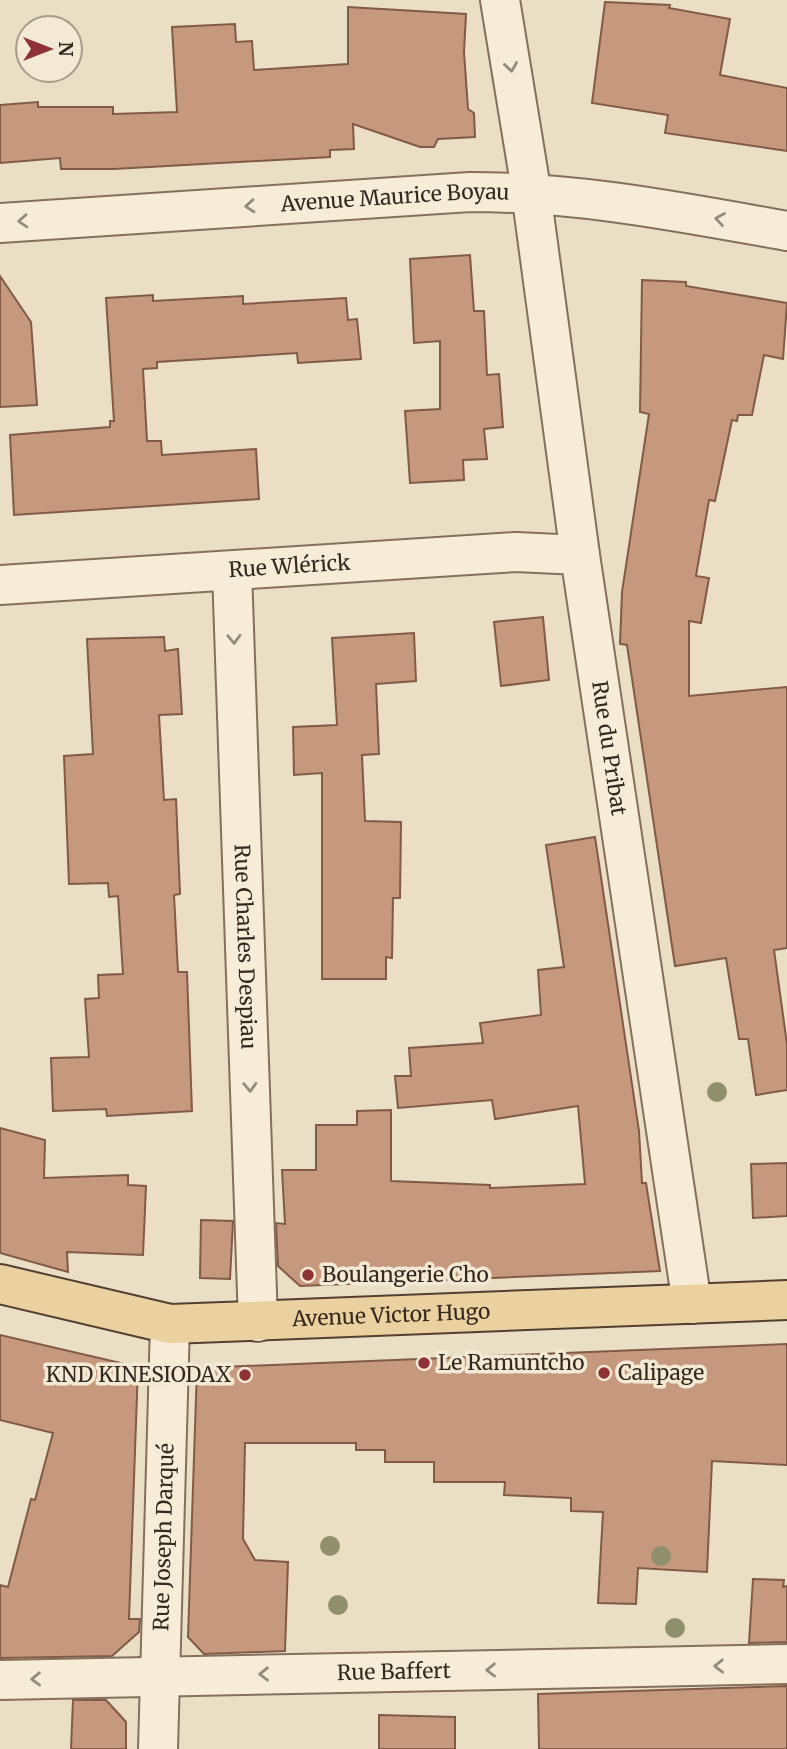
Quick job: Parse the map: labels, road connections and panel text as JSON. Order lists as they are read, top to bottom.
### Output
{
  "streets": {
    "main road": ["Avenue Victor Hugo"],
    "street": [
      "Avenue Maurice Boyau",
      "Rue Wlérick",
      "Rue du Pribat",
      "Rue Charles Despiau",
      "Rue Joseph Darqué",
      "Rue Baffert"
    ]
  },
  "crossings": [
    ["Avenue Maurice Boyau", "Rue du Pribat"],
    ["Rue Wlérick", "Rue du Pribat"],
    ["Rue Wlérick", "Rue Charles Despiau"],
    ["Rue du Pribat", "Avenue Victor Hugo"],
    ["Rue Charles Despiau", "Avenue Victor Hugo"],
    ["Avenue Victor Hugo", "Rue Joseph Darqué"],
    ["Rue Joseph Darqué", "Rue Baffert"]
  ],
  "one_way": ["Avenue Maurice Boyau", "Rue Charles Despiau", "Rue Baffert"],
  "places": [
    "Boulangerie Cho",
    "Le Ramuntcho",
    "Calipage",
    "KND KINESIODAX"
  ],
  "north": "right"
}
